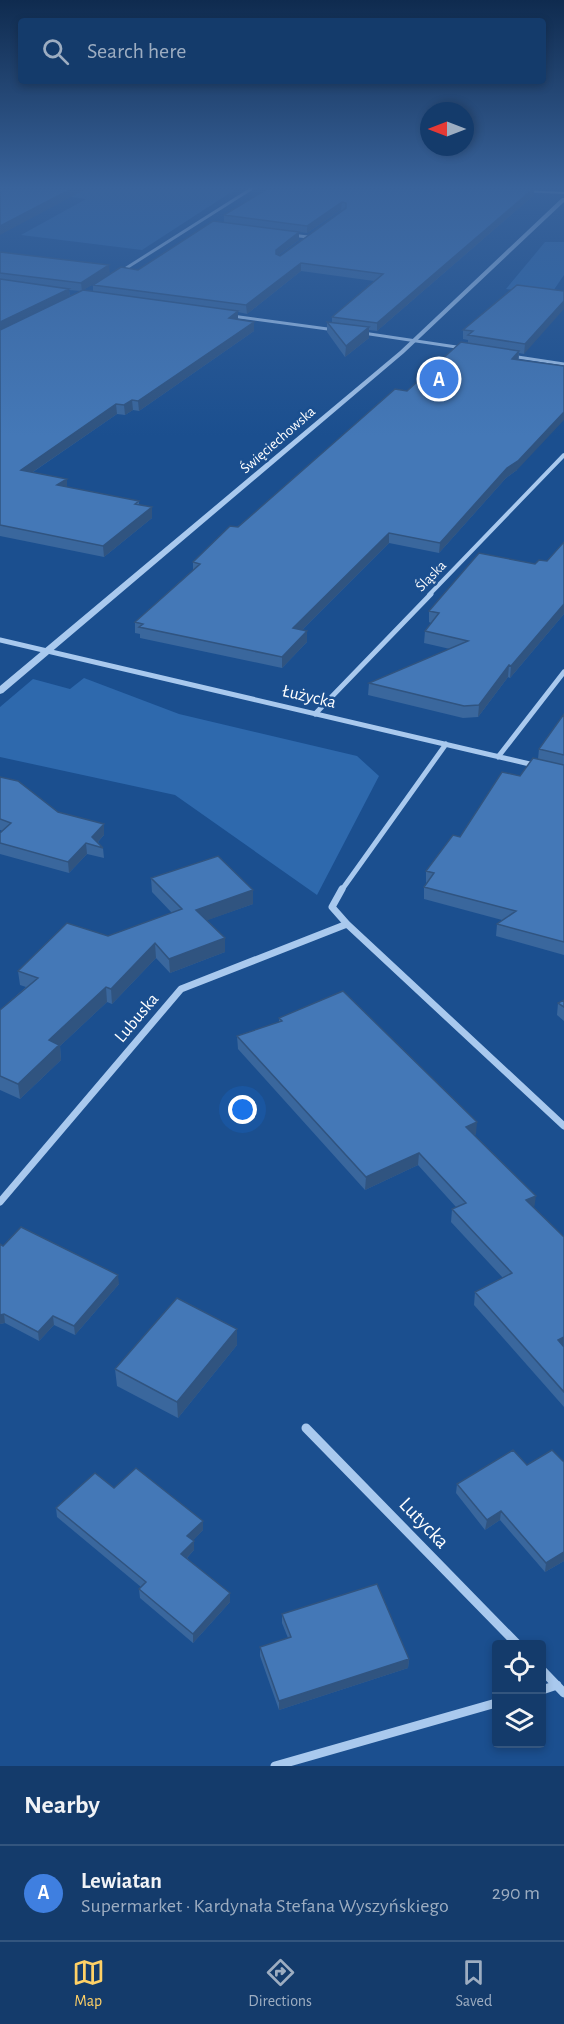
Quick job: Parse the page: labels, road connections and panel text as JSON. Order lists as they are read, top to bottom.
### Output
{
  "streets": {
    "street": [
      "Święciechowska",
      "Śląska",
      "Łużycka",
      "Lubuska",
      "Lutycka"
    ]
  },
  "crossings": [
    ["Święciechowska", "Łużycka"],
    ["Śląska", "Łużycka"]
  ],
  "north": "left",
  "page": {
    "search": "Search here",
    "pins": "A",
    "heading": "Nearby",
    "list": [
      {
        "mark": "A",
        "name": "Lewiatan",
        "note": "Supermarket · Kardynała Stefana Wyszyńskiego",
        "value": "290 m"
      }
    ],
    "nav": ["Map", "Directions", "Saved"]
  }
}
